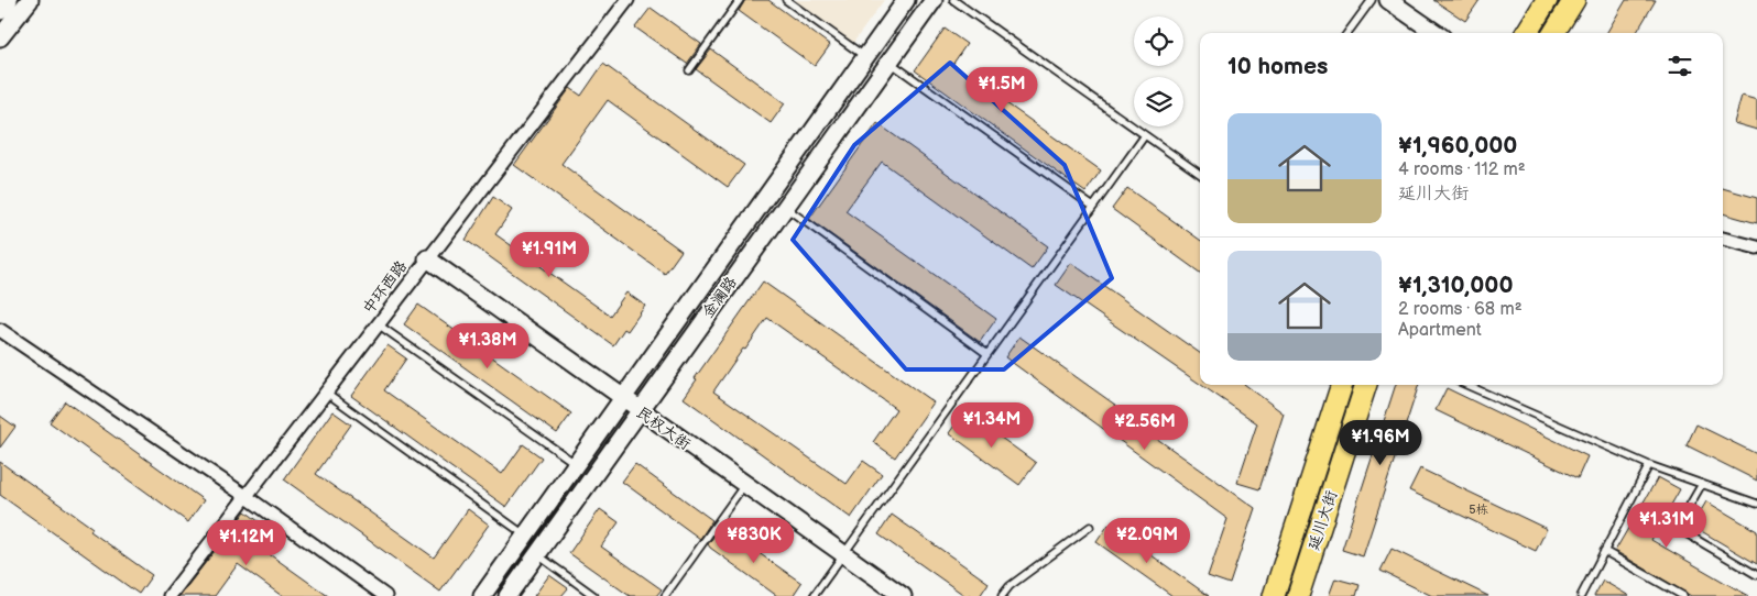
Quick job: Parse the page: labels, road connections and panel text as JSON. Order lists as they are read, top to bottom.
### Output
{
  "streets": {
    "main road": ["延川大街"],
    "street": ["中环西路", "金澜路", "民权大街"]
  },
  "crossings": [
    ["中环西路", "民权大街"],
    ["金澜路", "民权大街"]
  ],
  "house_numbers": ["5栋"],
  "page": {
    "heading": "10 homes",
    "price": [
      "¥1.5M",
      "¥1.91M",
      "¥1.38M",
      "¥1.34M",
      "¥2.56M",
      "¥1.96M",
      "¥1.31M",
      "¥830K",
      "¥2.09M",
      "¥1.12M"
    ],
    "list": [
      {
        "name": "¥1,960,000",
        "note": "4 rooms · 112 m² · 延川大街"
      },
      {
        "name": "¥1,310,000",
        "note": "2 rooms · 68 m² · Apartment"
      }
    ]
  }
}
